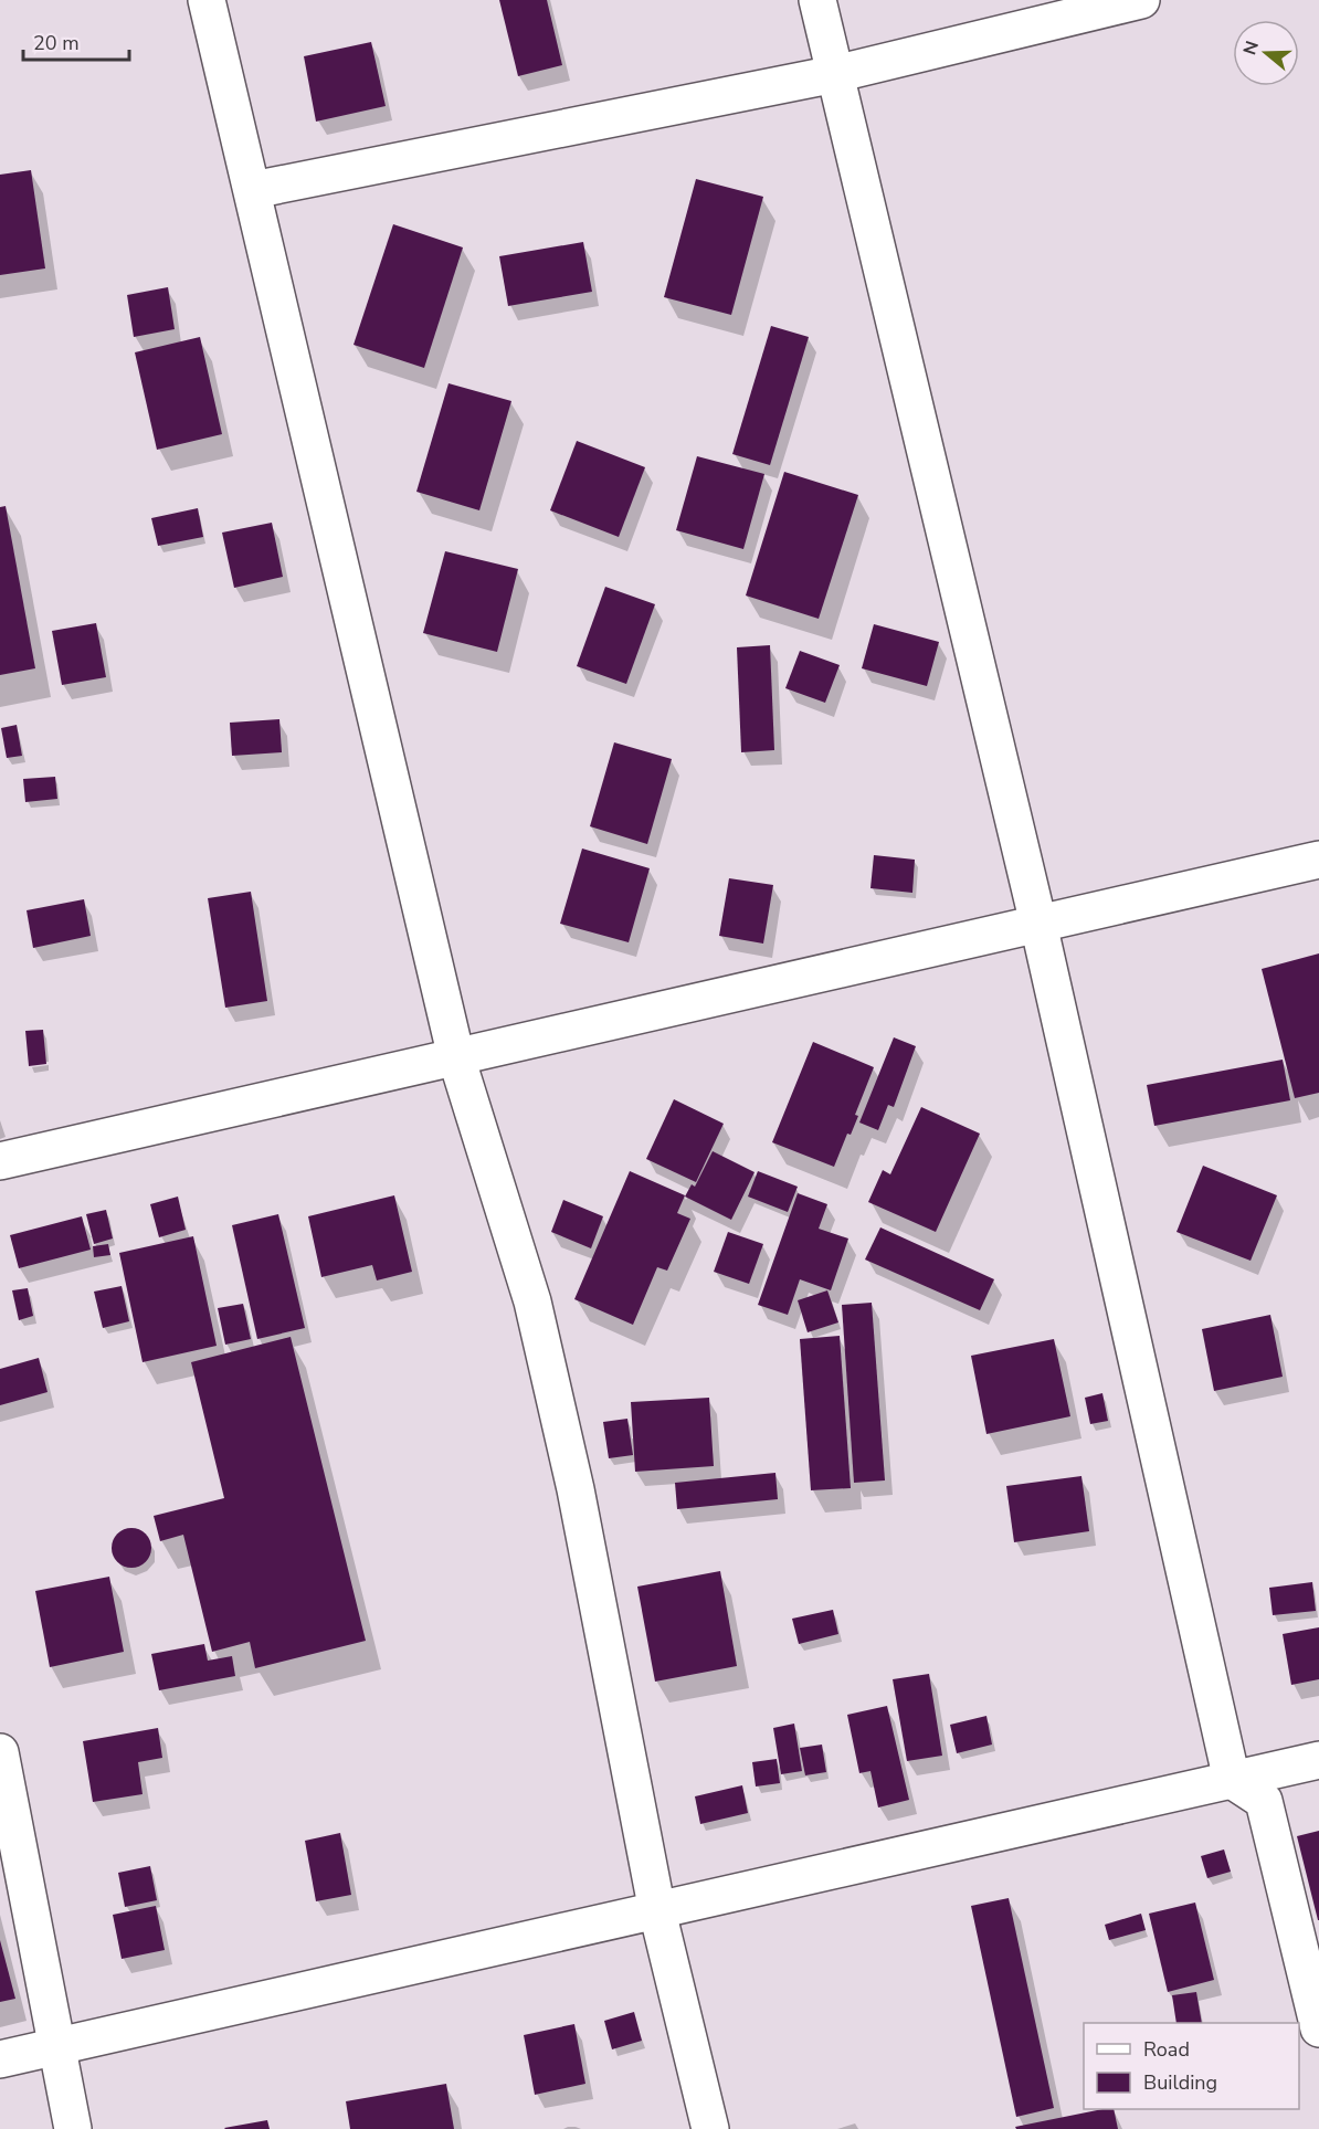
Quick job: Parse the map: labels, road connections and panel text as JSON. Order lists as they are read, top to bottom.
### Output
{
  "legend": ["Road", "Building"],
  "scale_bar": "20 m",
  "north": "left"
}
